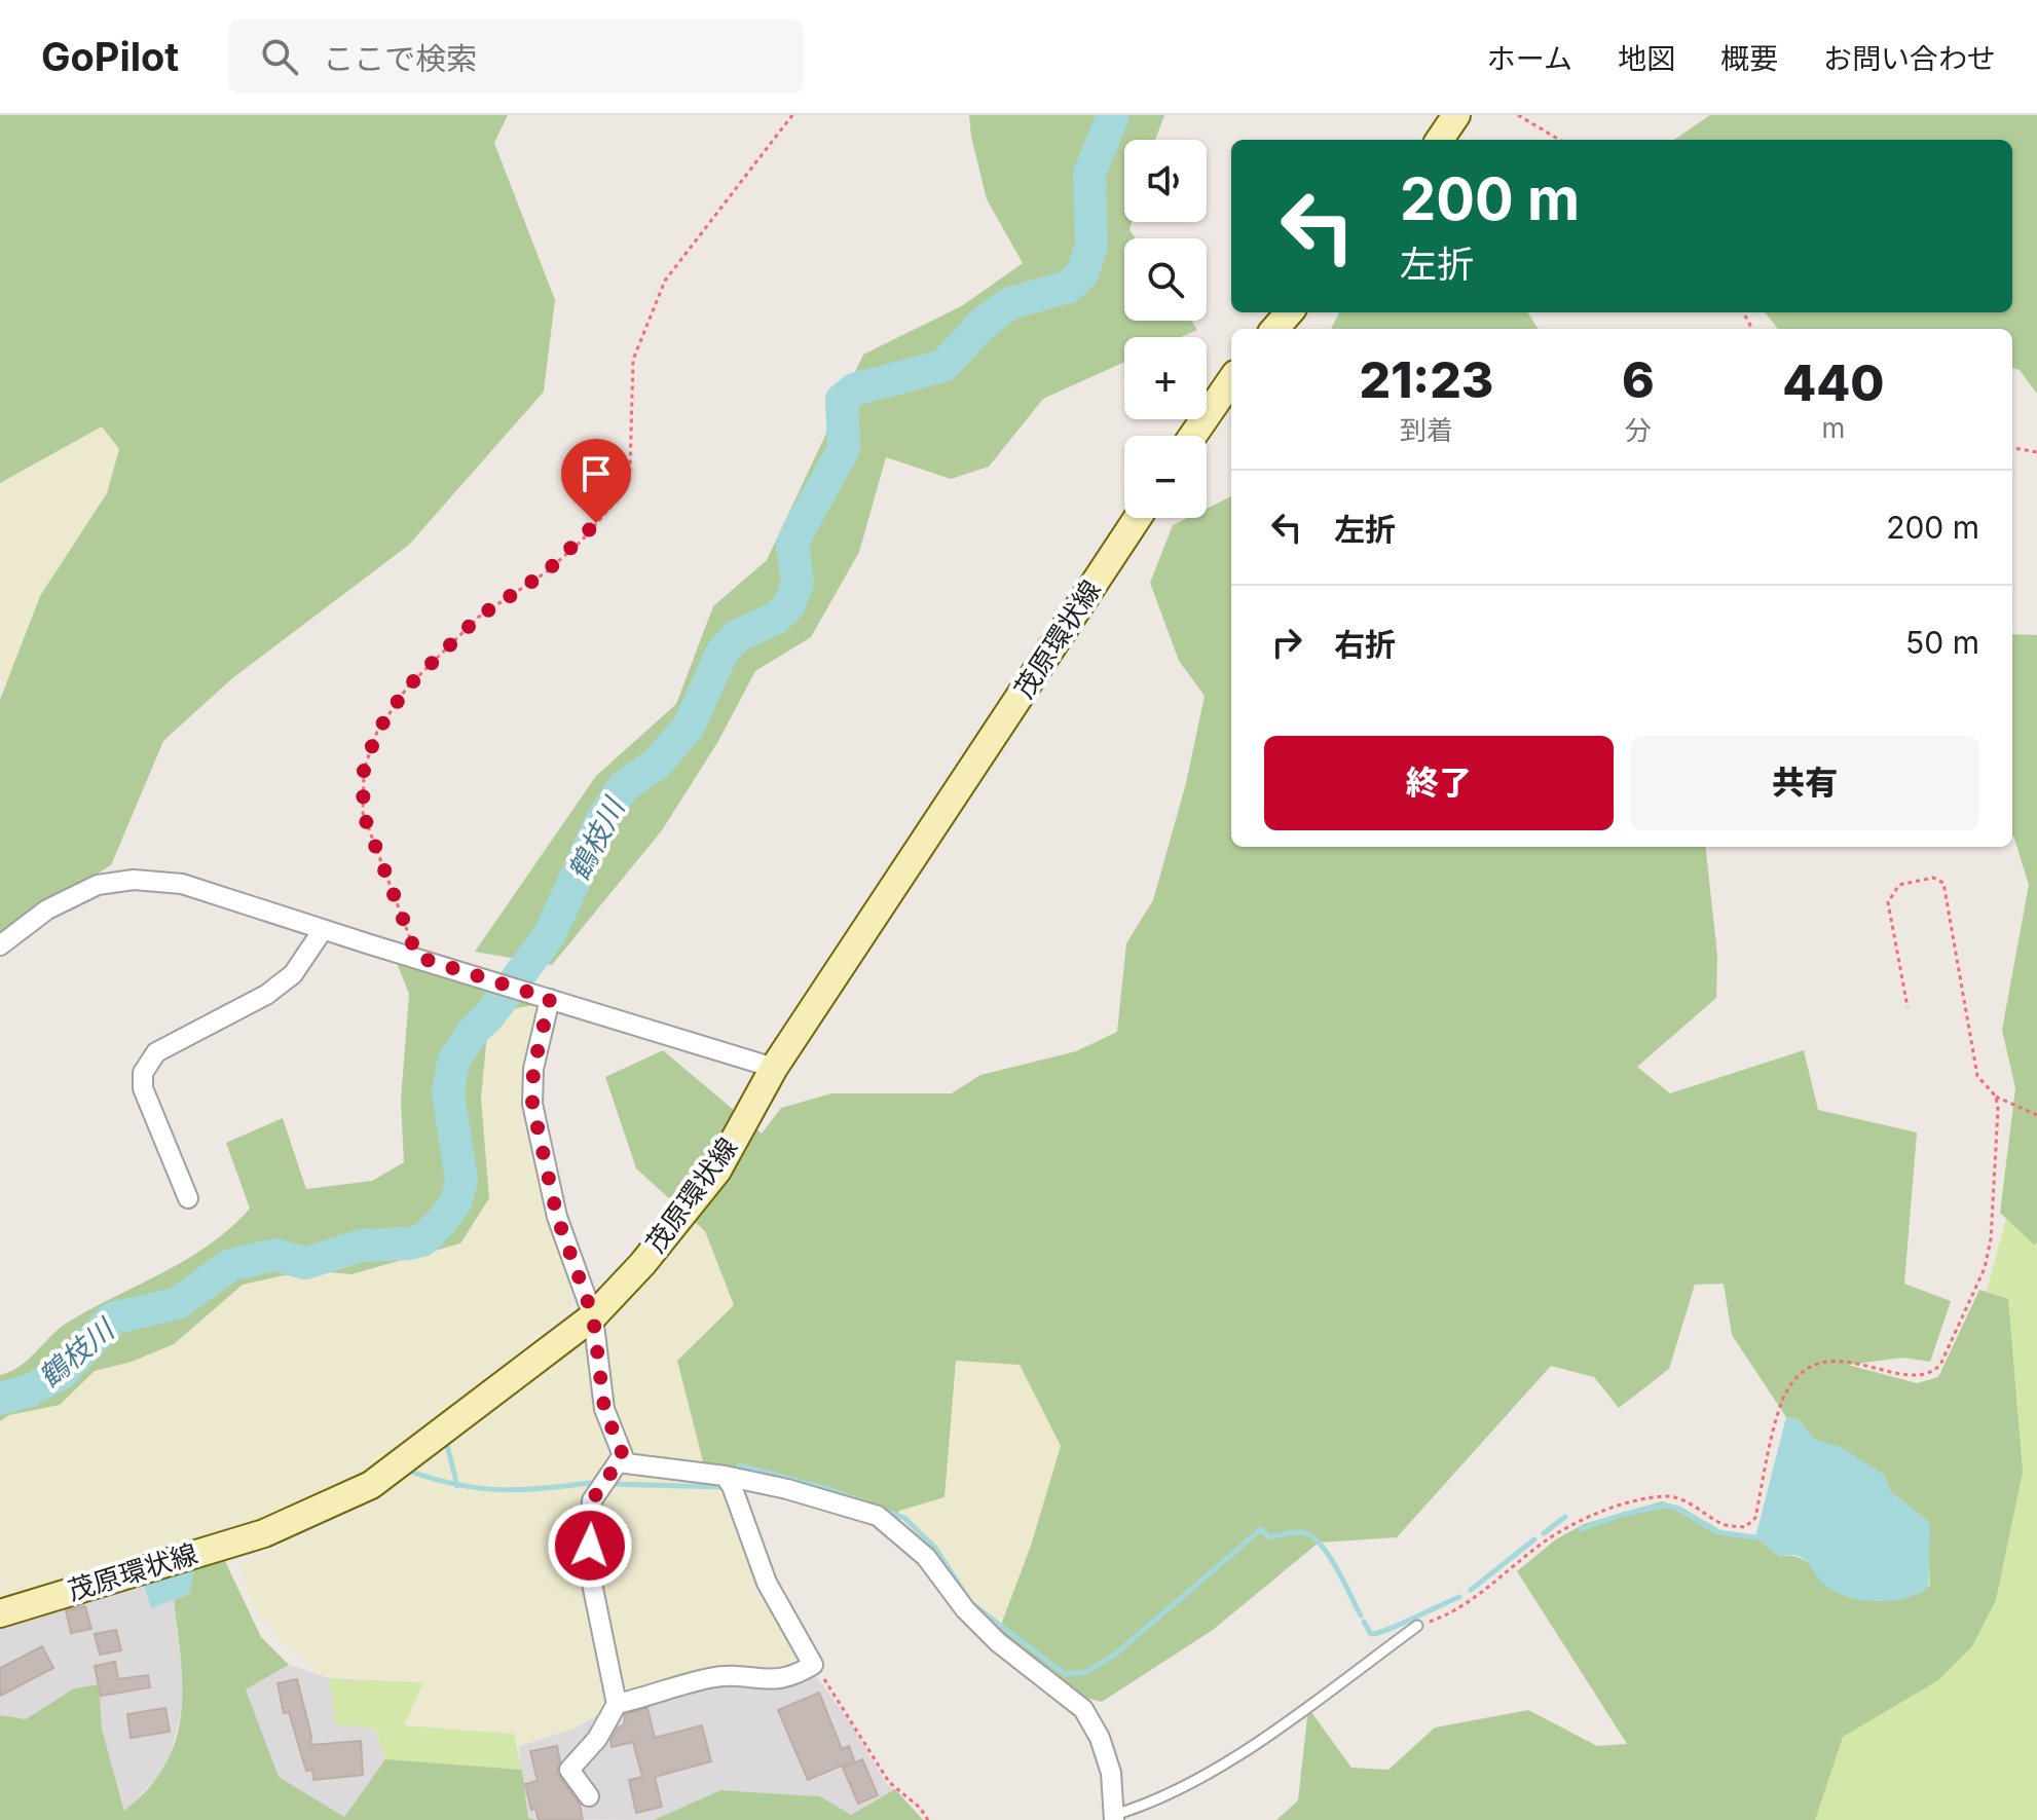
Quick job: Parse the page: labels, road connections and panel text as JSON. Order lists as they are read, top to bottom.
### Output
{
  "streets": {
    "main road": ["茂原環状線"]
  },
  "water": ["鶴枝川"],
  "page": {
    "header": "GoPilot",
    "search": "ここで検索",
    "nav": [
      "ホーム",
      "地図",
      "概要",
      "お問い合わせ"
    ],
    "map_buttons": ["+", "−"],
    "turn": ["200 m", "左折"],
    "eta": [
      "21:23",
      "到着",
      "6",
      "分",
      "440",
      "m"
    ],
    "list": [
      {
        "name": "左折",
        "value": "200 m"
      },
      {
        "name": "右折",
        "value": "50 m"
      }
    ],
    "buttons": ["終了", "共有"]
  }
}
